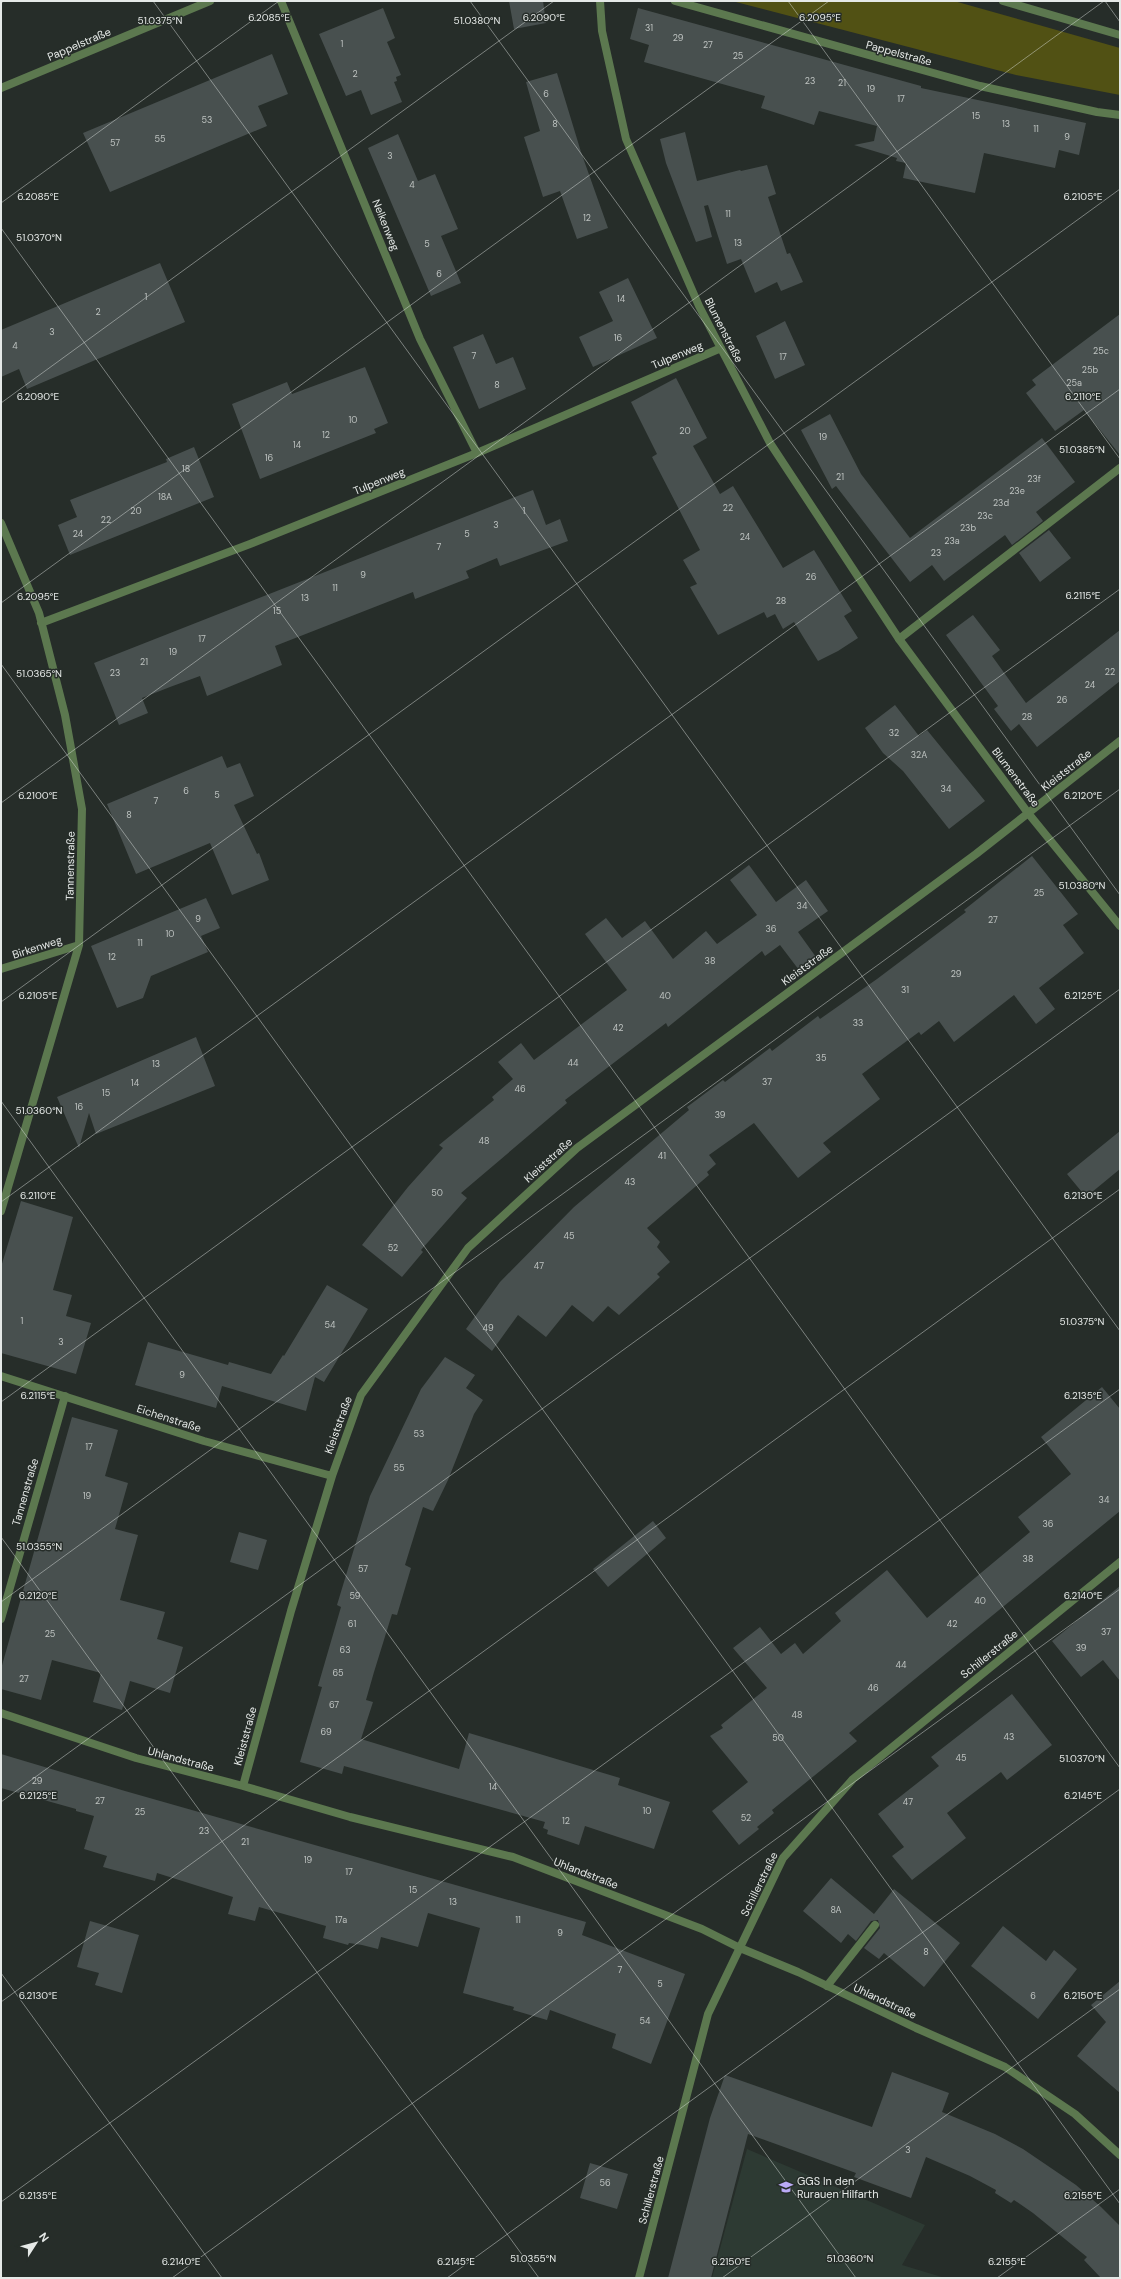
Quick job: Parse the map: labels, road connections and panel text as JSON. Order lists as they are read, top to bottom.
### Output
{
  "streets": {
    "street": [
      "Pappelstraße",
      "Nelkenweg",
      "Blumenstraße",
      "Tulpenweg",
      "Kleiststraße",
      "Tannenstraße",
      "Birkenweg",
      "Eichenstraße",
      "Schillerstraße",
      "Uhlandstraße"
    ]
  },
  "crossings": [
    ["Nelkenweg", "Tulpenweg"],
    ["Blumenstraße", "Tulpenweg"],
    ["Blumenstraße", "Kleiststraße"],
    ["Tulpenweg", "Tannenstraße"],
    ["Kleiststraße", "Eichenstraße"],
    ["Kleiststraße", "Uhlandstraße"],
    ["Tannenstraße", "Birkenweg"],
    ["Tannenstraße", "Eichenstraße"],
    ["Schillerstraße", "Uhlandstraße"]
  ],
  "places": {
    "school or university": ["GGS In den Rurauen Hilfarth"]
  },
  "house_numbers": [
    "31",
    "29",
    "1",
    "27",
    "25",
    "2",
    "23",
    "21",
    "19",
    "6",
    "17",
    "15",
    "53",
    "8",
    "13",
    "11",
    "9",
    "55",
    "57",
    "3",
    "4",
    "11",
    "12",
    "13",
    "5",
    "6",
    "1",
    "14",
    "2",
    "3",
    "16",
    "4",
    "25c",
    "7",
    "17",
    "25b",
    "25a",
    "8",
    "10",
    "20",
    "12",
    "19",
    "14",
    "16",
    "18",
    "21",
    "23f",
    "23e",
    "18A",
    "23d",
    "22",
    "20",
    "1",
    "23c",
    "22",
    "3",
    "23b",
    "24",
    "5",
    "24",
    "23a",
    "7",
    "23",
    "9",
    "26",
    "11",
    "13",
    "28",
    "15",
    "17",
    "19",
    "21",
    "22",
    "23",
    "24",
    "26",
    "28",
    "32",
    "32A",
    "34",
    "6",
    "5",
    "7",
    "8",
    "25",
    "34",
    "9",
    "27",
    "36",
    "10",
    "11",
    "12",
    "38",
    "29",
    "31",
    "40",
    "33",
    "42",
    "35",
    "44",
    "13",
    "37",
    "14",
    "46",
    "15",
    "16",
    "39",
    "48",
    "41",
    "43",
    "50",
    "45",
    "52",
    "47",
    "1",
    "54",
    "49",
    "3",
    "9",
    "53",
    "17",
    "55",
    "19",
    "34",
    "36",
    "38",
    "57",
    "59",
    "40",
    "61",
    "42",
    "37",
    "25",
    "39",
    "63",
    "44",
    "65",
    "27",
    "46",
    "67",
    "48",
    "69",
    "43",
    "50",
    "45",
    "29",
    "14",
    "27",
    "47",
    "10",
    "25",
    "52",
    "12",
    "23",
    "21",
    "19",
    "17",
    "15",
    "13",
    "8A",
    "17a",
    "11",
    "9",
    "8",
    "7",
    "5",
    "6",
    "54",
    "3",
    "56"
  ],
  "north": "top right",
  "coordinates": [
    "6.2085°E",
    "6.2090°E",
    "6.2095°E",
    "51.0375°N",
    "51.0380°N",
    "6.2105°E",
    "51.0370°N",
    "6.2110°E",
    "51.0385°N",
    "6.2115°E",
    "51.0365°N",
    "6.2120°E",
    "6.2100°E",
    "6.2125°E",
    "51.0360°N",
    "6.2130°E",
    "6.2135°E",
    "51.0355°N",
    "6.2140°E",
    "6.2145°E",
    "6.2150°E",
    "6.2155°E"
  ]
}
